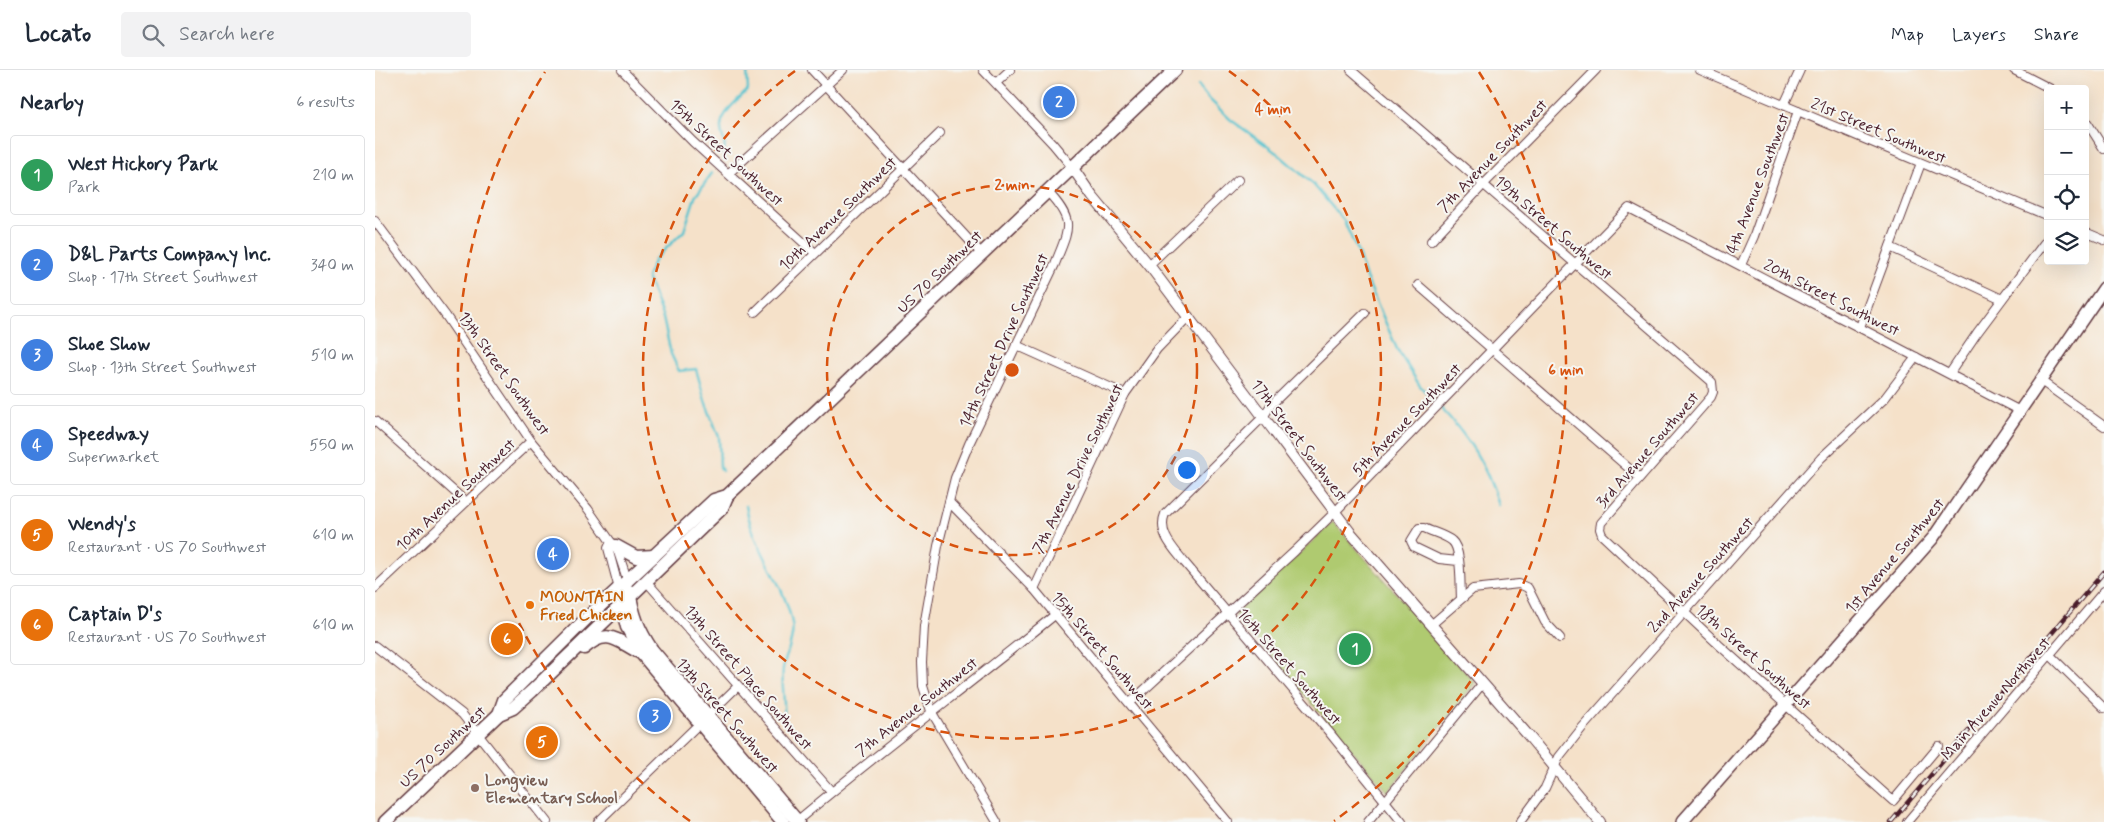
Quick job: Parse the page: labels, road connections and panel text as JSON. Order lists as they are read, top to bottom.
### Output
{
  "streets": {
    "main road": ["US 70 Southwest", "13th Street Southwest", "1st Avenue Southwest"],
    "street": [
      "21st Street Southwest",
      "15th Street Southwest",
      "7th Avenue Southwest",
      "4th Avenue Southwest",
      "10th Avenue Southwest",
      "19th Street Southwest",
      "20th Street Southwest",
      "14th Street Drive Southwest",
      "5th Avenue Southwest",
      "17th Street Southwest",
      "3rd Avenue Southwest",
      "7th Avenue Drive Southwest",
      "2nd Avenue Southwest",
      "18th Street Southwest",
      "16th Street Southwest",
      "13th Street Place Southwest",
      "Main Avenue Northwest"
    ]
  },
  "crossings": [
    ["21st Street Southwest", "4th Avenue Southwest"],
    ["15th Street Southwest", "7th Avenue Southwest"],
    ["15th Street Southwest", "10th Avenue Southwest"],
    ["15th Street Southwest", "14th Street Drive Southwest"],
    ["15th Street Southwest", "5th Avenue Southwest"],
    ["15th Street Southwest", "7th Avenue Drive Southwest"],
    ["7th Avenue Southwest", "19th Street Southwest"],
    ["7th Avenue Southwest", "14th Street Drive Southwest"],
    ["7th Avenue Southwest", "13th Street Southwest"],
    ["7th Avenue Southwest", "13th Street Place Southwest"],
    ["4th Avenue Southwest", "20th Street Southwest"],
    ["10th Avenue Southwest", "13th Street Southwest"],
    ["19th Street Southwest", "5th Avenue Southwest"],
    ["19th Street Southwest", "3rd Avenue Southwest"],
    ["US 70 Southwest", "14th Street Drive Southwest"],
    ["US 70 Southwest", "13th Street Southwest"],
    ["US 70 Southwest", "17th Street Southwest"],
    ["US 70 Southwest", "13th Street Place Southwest"],
    ["20th Street Southwest", "5th Avenue Southwest"],
    ["20th Street Southwest", "1st Avenue Southwest"],
    ["20th Street Southwest", "2nd Avenue Southwest"],
    ["5th Avenue Southwest", "17th Street Southwest"],
    ["5th Avenue Southwest", "16th Street Southwest"],
    ["17th Street Southwest", "7th Avenue Drive Southwest"],
    ["17th Street Southwest", "2nd Avenue Southwest"],
    ["17th Street Southwest", "16th Street Southwest"],
    ["3rd Avenue Southwest", "18th Street Southwest"],
    ["1st Avenue Southwest", "18th Street Southwest"],
    ["2nd Avenue Southwest", "18th Street Southwest"]
  ],
  "places": ["MOUNTAIN Fried Chicken", "Longview Elementary School"],
  "page": {
    "header": "Locato",
    "search": "Search here",
    "nav": ["Map", "Layers", "Share"],
    "heading": ["Nearby", "6 results"],
    "pins": [
      "2",
      "4",
      "6",
      "1",
      "3",
      "5"
    ],
    "map_buttons": ["+", "−"],
    "list": [
      {
        "mark": "1",
        "name": "West Hickory Park",
        "note": "Park",
        "value": "210 m"
      },
      {
        "mark": "2",
        "name": "D&L Parts Company Inc.",
        "note": "Shop · 17th Street Southwest",
        "value": "340 m"
      },
      {
        "mark": "3",
        "name": "Shoe Show",
        "note": "Shop · 13th Street Southwest",
        "value": "510 m"
      },
      {
        "mark": "4",
        "name": "Speedway",
        "note": "Supermarket",
        "value": "550 m"
      },
      {
        "mark": "5",
        "name": "Wendy's",
        "note": "Restaurant · US 70 Southwest",
        "value": "610 m"
      },
      {
        "mark": "6",
        "name": "Captain D's",
        "note": "Restaurant · US 70 Southwest",
        "value": "610 m"
      }
    ]
  },
  "rings": ["4 min", "2 min", "6 min"]
}
